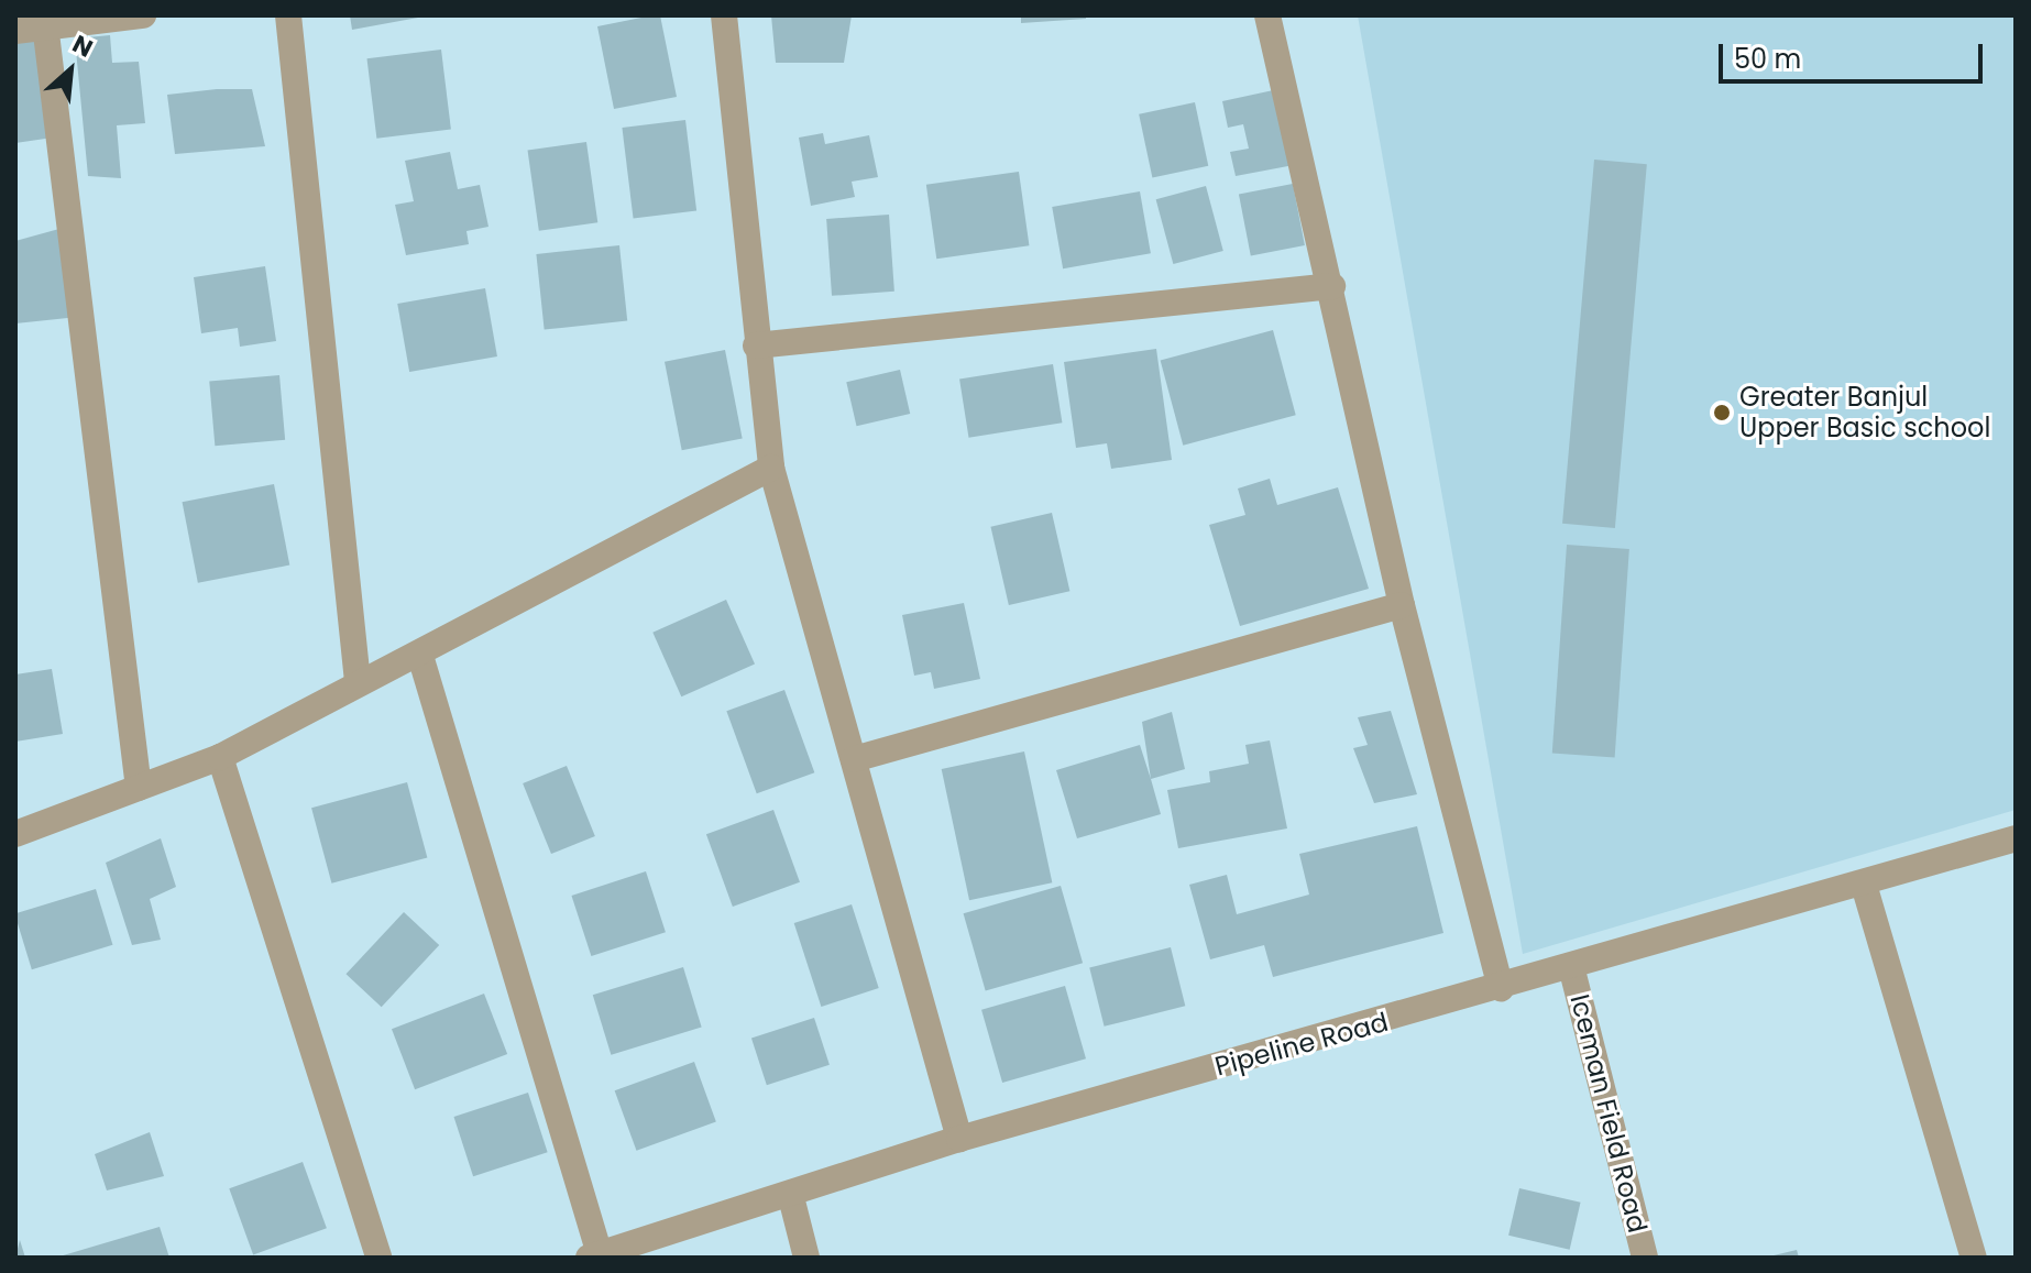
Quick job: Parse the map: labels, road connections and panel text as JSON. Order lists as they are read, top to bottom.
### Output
{
  "streets": {
    "street": ["Pipeline Road", "Iceman Field Road"]
  },
  "crossings": [
    ["Pipeline Road", "Iceman Field Road"]
  ],
  "places": ["Greater Banjul Upper Basic school"],
  "scale_bar": "50 m",
  "north": "top right"
}
